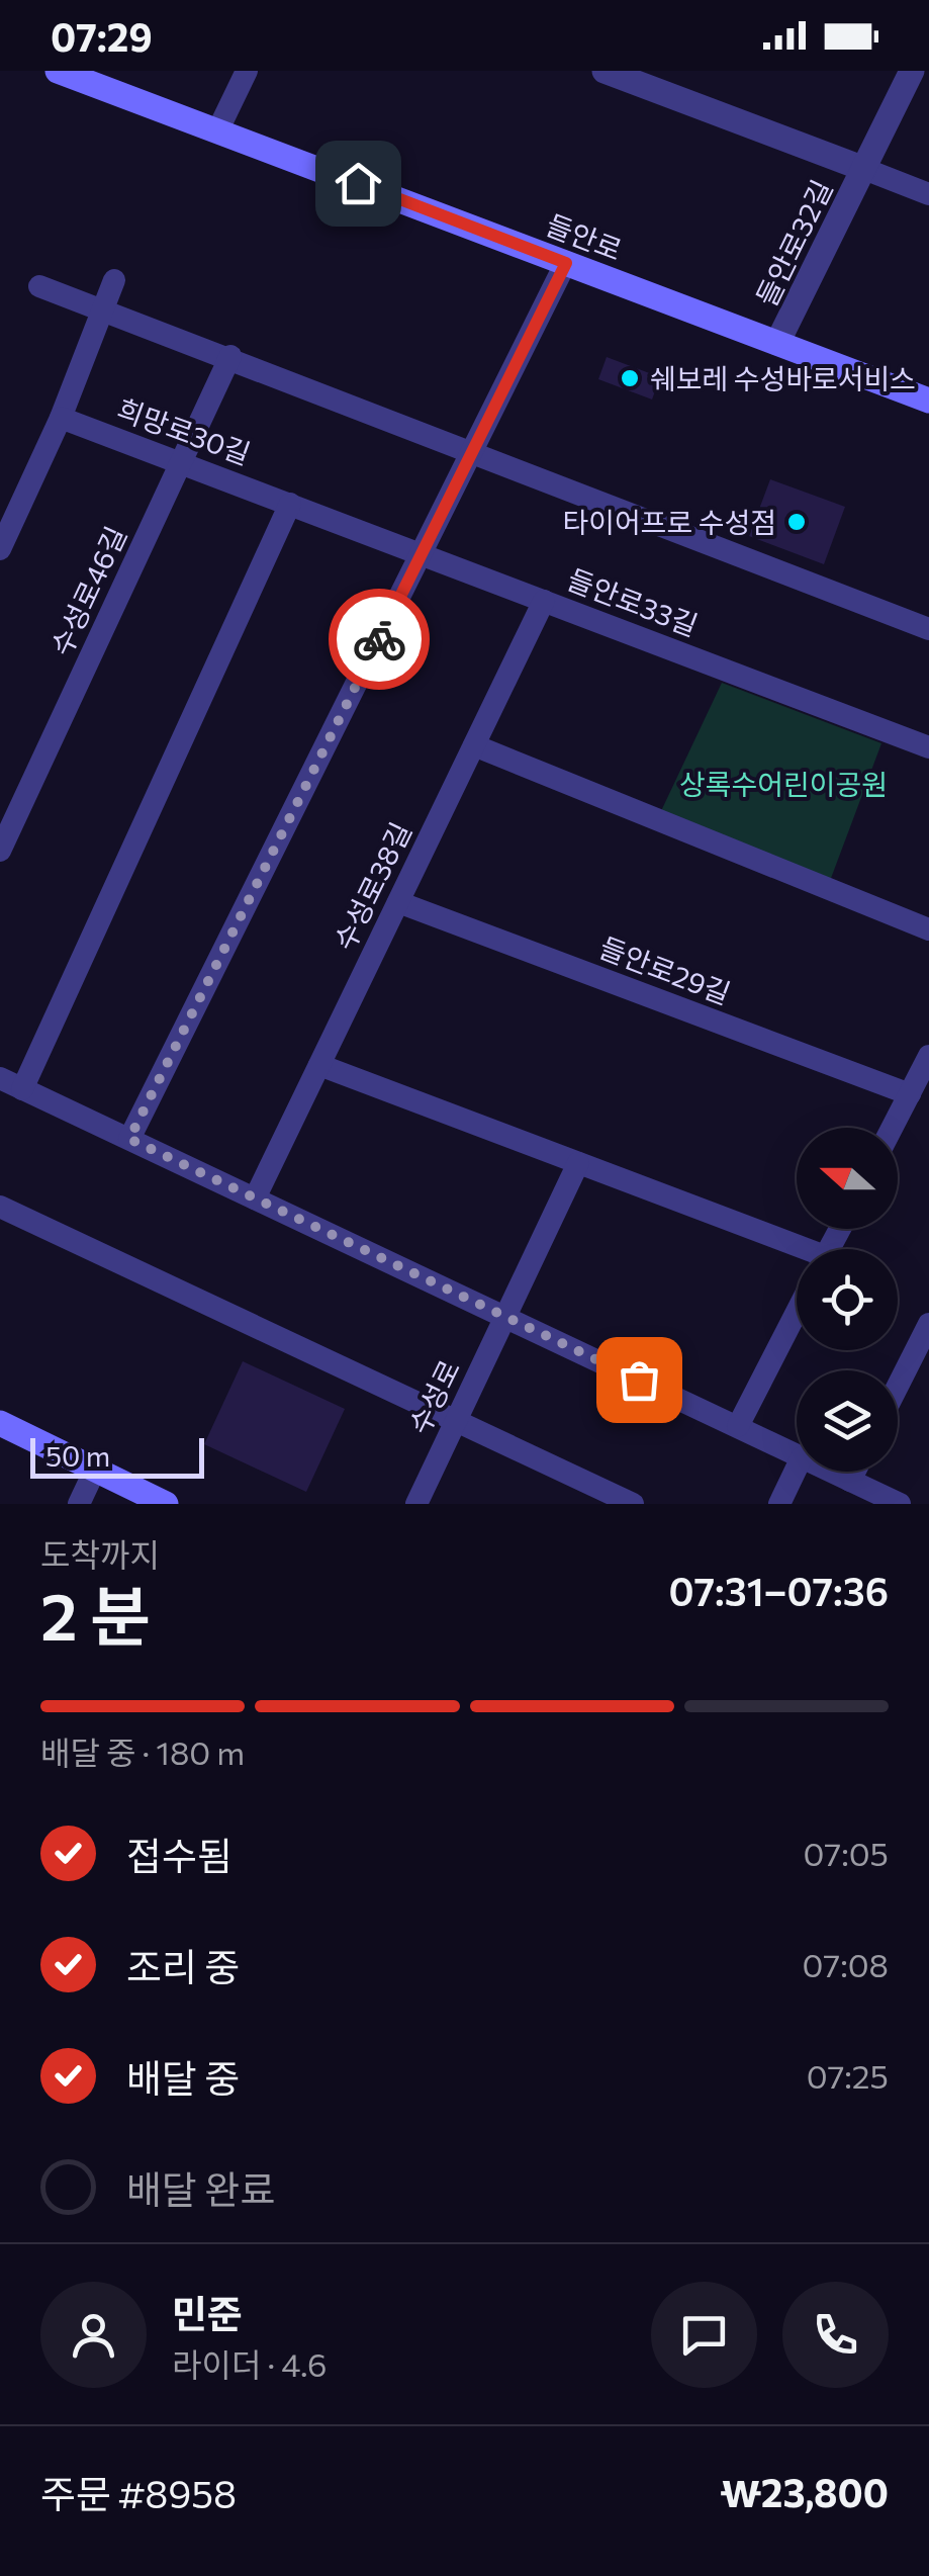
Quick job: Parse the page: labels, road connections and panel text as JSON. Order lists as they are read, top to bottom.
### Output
{
  "streets": {
    "main road": ["들안로"],
    "street": [
      "들안로32길",
      "희망로30길",
      "수성로46길",
      "들안로33길",
      "수성로38길",
      "들안로29길",
      "수성로"
    ]
  },
  "crossings": [
    ["들안로", "들안로32길"],
    ["희망로30길", "수성로46길"],
    ["희망로30길", "들안로33길"],
    ["들안로33길", "수성로38길"],
    ["수성로38길", "들안로29길"]
  ],
  "parks": ["상록수어린이공원"],
  "places": ["쉐보레 수성바로서비스", "타이어프로 수성점"],
  "scale_bar": "50 m",
  "north": "left",
  "page": {
    "status": "07:29",
    "scale": "50 m",
    "heading": ["2 분", "도착까지", "07:31–07:36"],
    "panel": [
      "민준",
      "라이더 · 4.6",
      "주문 #8958",
      "₩23,800"
    ],
    "bar": "배달 중 · 180 m",
    "list": [
      ["접수됨", "07:05"],
      ["조리 중", "07:08"],
      ["배달 중", "07:25"],
      "배달 완료"
    ]
  }
}
